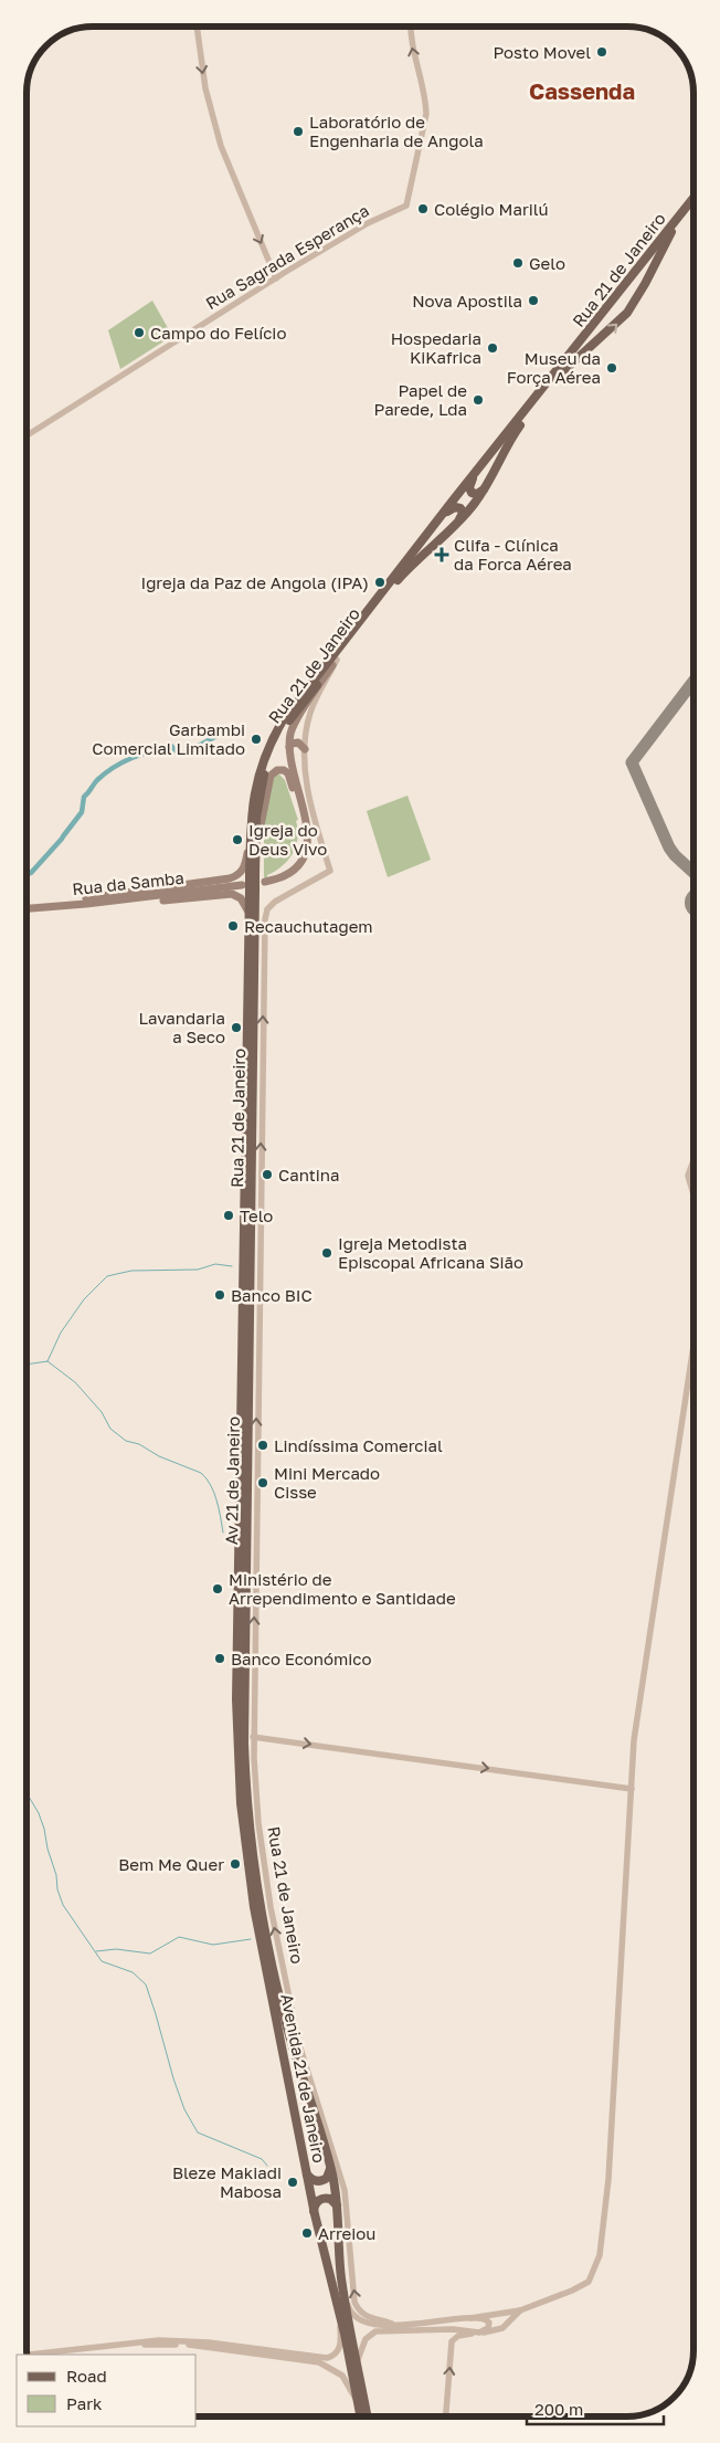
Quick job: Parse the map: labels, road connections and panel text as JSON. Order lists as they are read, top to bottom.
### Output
{
  "streets": {
    "main road": [
      "Rua 21 de Janeiro",
      "Rua da Samba",
      "Av 21 de Janeiro",
      "Avenida 21 de Janeiro"
    ],
    "street": ["Rua Sagrada Esperança"]
  },
  "crossings": [
    ["Rua 21 de Janeiro", "Rua da Samba"],
    ["Rua 21 de Janeiro", "Av 21 de Janeiro"],
    ["Rua 21 de Janeiro", "Avenida 21 de Janeiro"],
    ["Av 21 de Janeiro", "Avenida 21 de Janeiro"]
  ],
  "one_way": ["Rua Sagrada Esperança"],
  "districts": ["Cassenda"],
  "places": {
    "other": [
      "Posto Movel",
      "Laboratório de Engenharia de Angola",
      "Colégio Marilú",
      "Gelo",
      "Nova Apostila",
      "Campo do Felício",
      "Hospedaria KiKafrica",
      "Museu da Força Aérea",
      "Papel de Parede, Lda",
      "Igreja da Paz de Angola (IPA)",
      "Garbambi Comercial Limitado",
      "Igreja do Deus Vivo",
      "Recauchutagem",
      "Lavandaria a Seco",
      "Cantina",
      "Telo",
      "Igreja Metodista Episcopal Africana Sião",
      "Banco BIC",
      "Lindíssima Comercial",
      "Mini Mercado Cisse",
      "Ministério de Arrependimento e Santidade",
      "Banco Económico",
      "Bem Me Quer",
      "Bleze Makiadi Mabosa",
      "Arreiou"
    ],
    "health": ["Clifa - Clínica da Forca Aérea"]
  },
  "legend": ["Road", "Park"],
  "scale_bar": "200 m"
}
